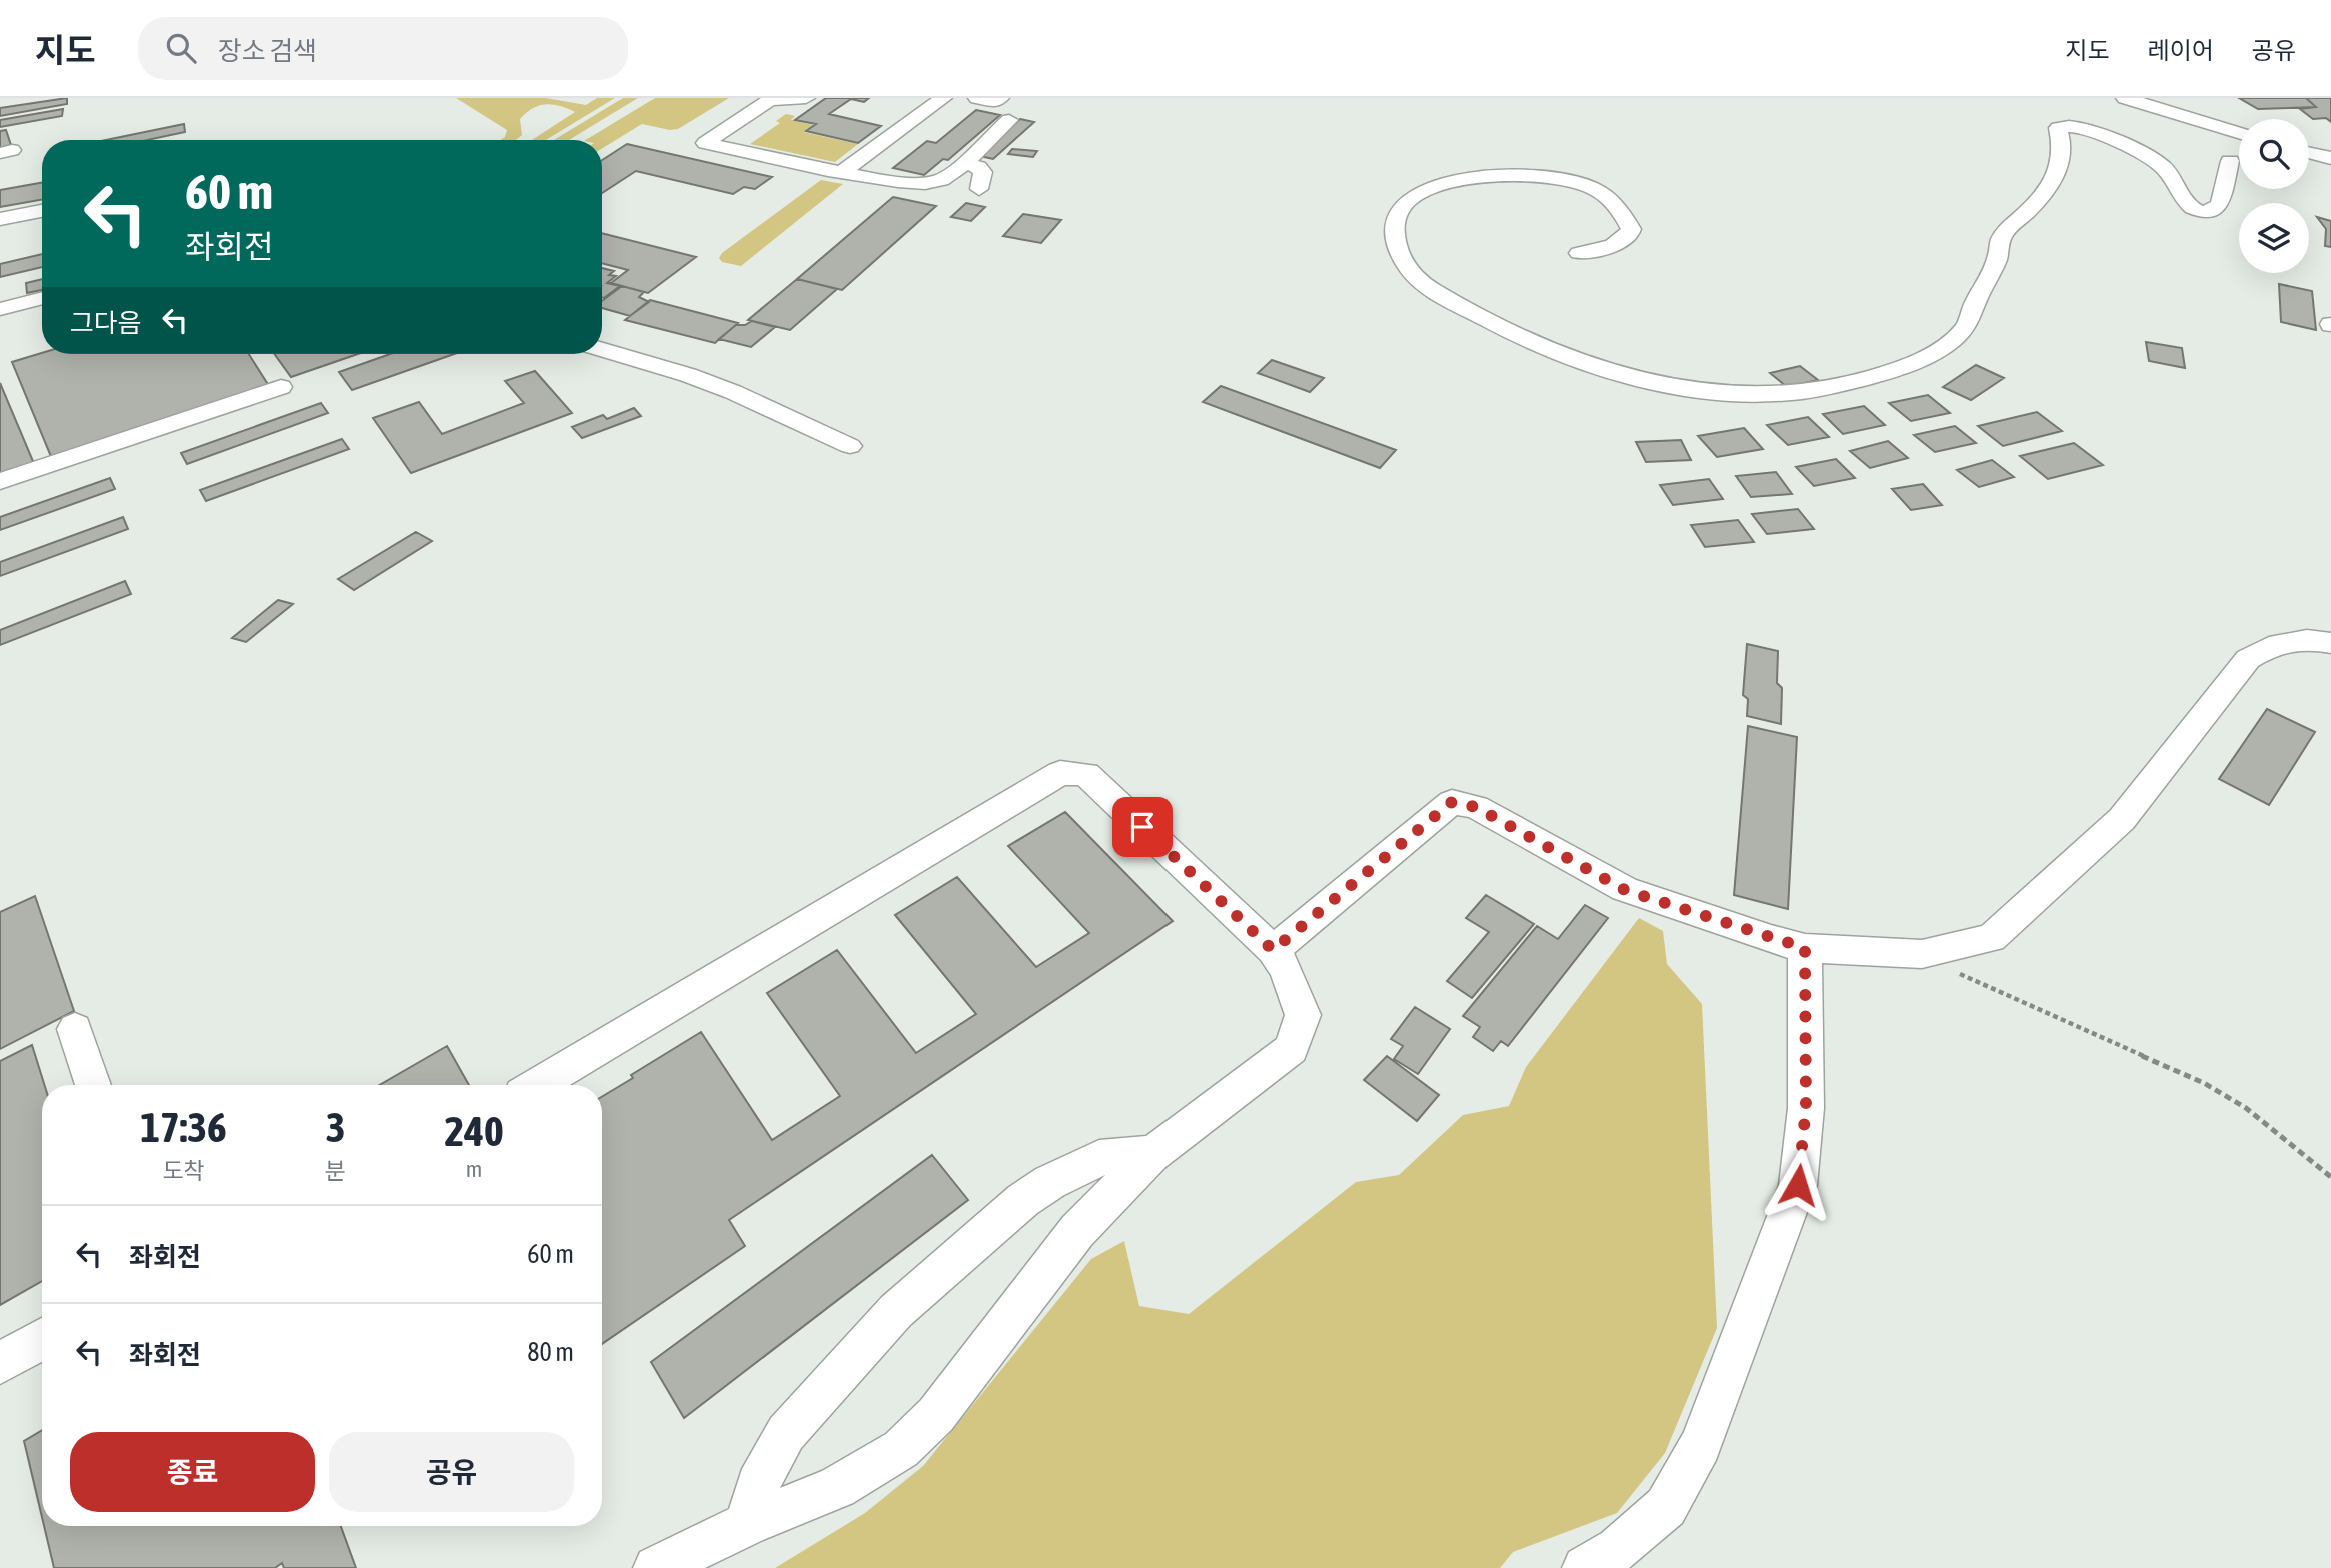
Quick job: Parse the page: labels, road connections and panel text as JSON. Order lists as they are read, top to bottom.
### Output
{
  "page": {
    "header": "지도",
    "search": "장소 검색",
    "nav": ["지도", "레이어", "공유"],
    "turn": ["60 m", "좌회전"],
    "then": "그다음",
    "eta": [
      "17:36",
      "도착",
      "3",
      "분",
      "240",
      "m"
    ],
    "list": [
      {
        "name": "좌회전",
        "value": "60 m"
      },
      {
        "name": "좌회전",
        "value": "80 m"
      }
    ],
    "buttons": ["종료", "공유"]
  }
}
